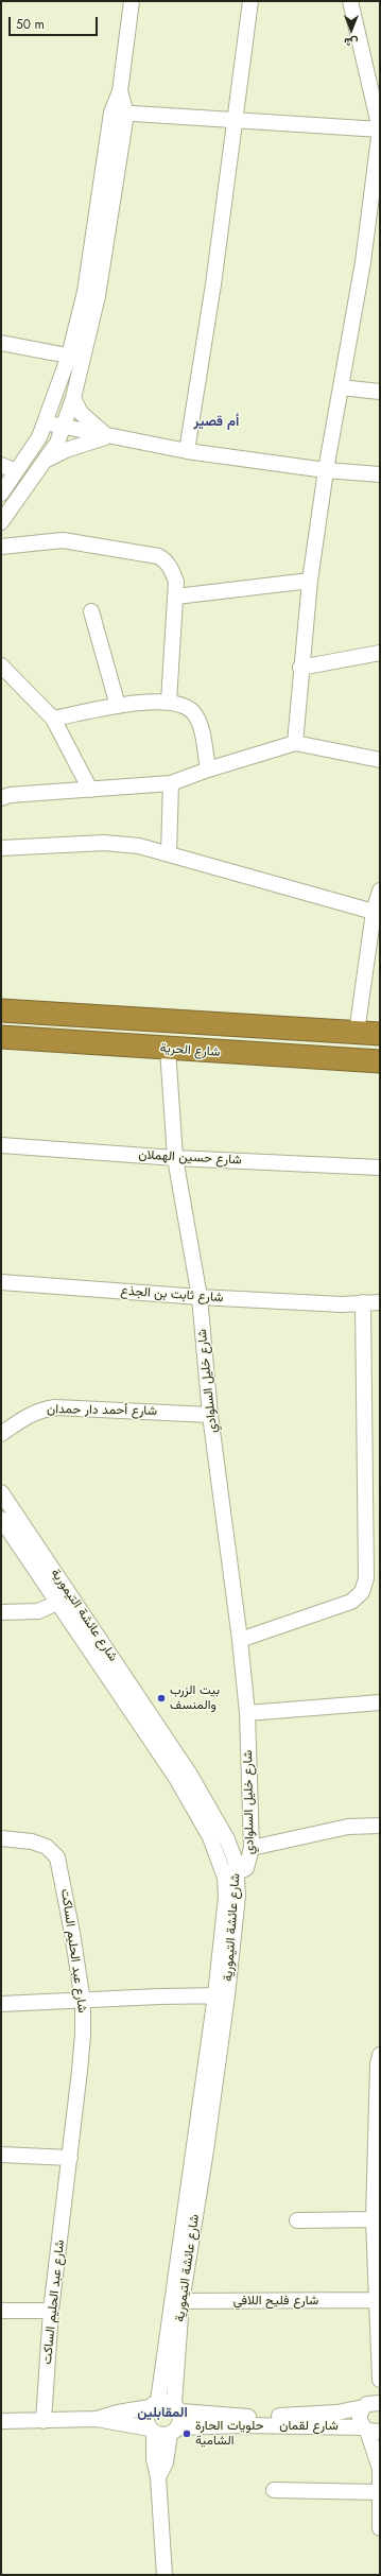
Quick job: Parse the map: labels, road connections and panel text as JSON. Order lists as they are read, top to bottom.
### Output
{
  "streets": {
    "highway": ["شارع الحرية"],
    "street": [
      "شارع حسين الهملان",
      "شارع ثابت بن الجذع",
      "شارع خليل السلوادي",
      "شارع أحمد دار حمدان",
      "شارع عائشة التيمورية",
      "شارع عبد الحليم الساكت",
      "شارع فليح اللافي",
      "شارع لقمان"
    ]
  },
  "crossings": [
    ["شارع الحرية", "شارع خليل السلوادي"],
    ["شارع حسين الهملان", "شارع خليل السلوادي"],
    ["شارع ثابت بن الجذع", "شارع خليل السلوادي"],
    ["شارع خليل السلوادي", "شارع أحمد دار حمدان"],
    ["شارع خليل السلوادي", "شارع عائشة التيمورية"],
    ["شارع عائشة التيمورية", "شارع فليح اللافي"],
    ["شارع عائشة التيمورية", "شارع لقمان"]
  ],
  "districts": ["أم قصير", "المقابلين"],
  "places": ["بيت الزرب والمنسف", "حلويات الحارة الشامية"],
  "scale_bar": "50 m",
  "north": "bottom"
}
